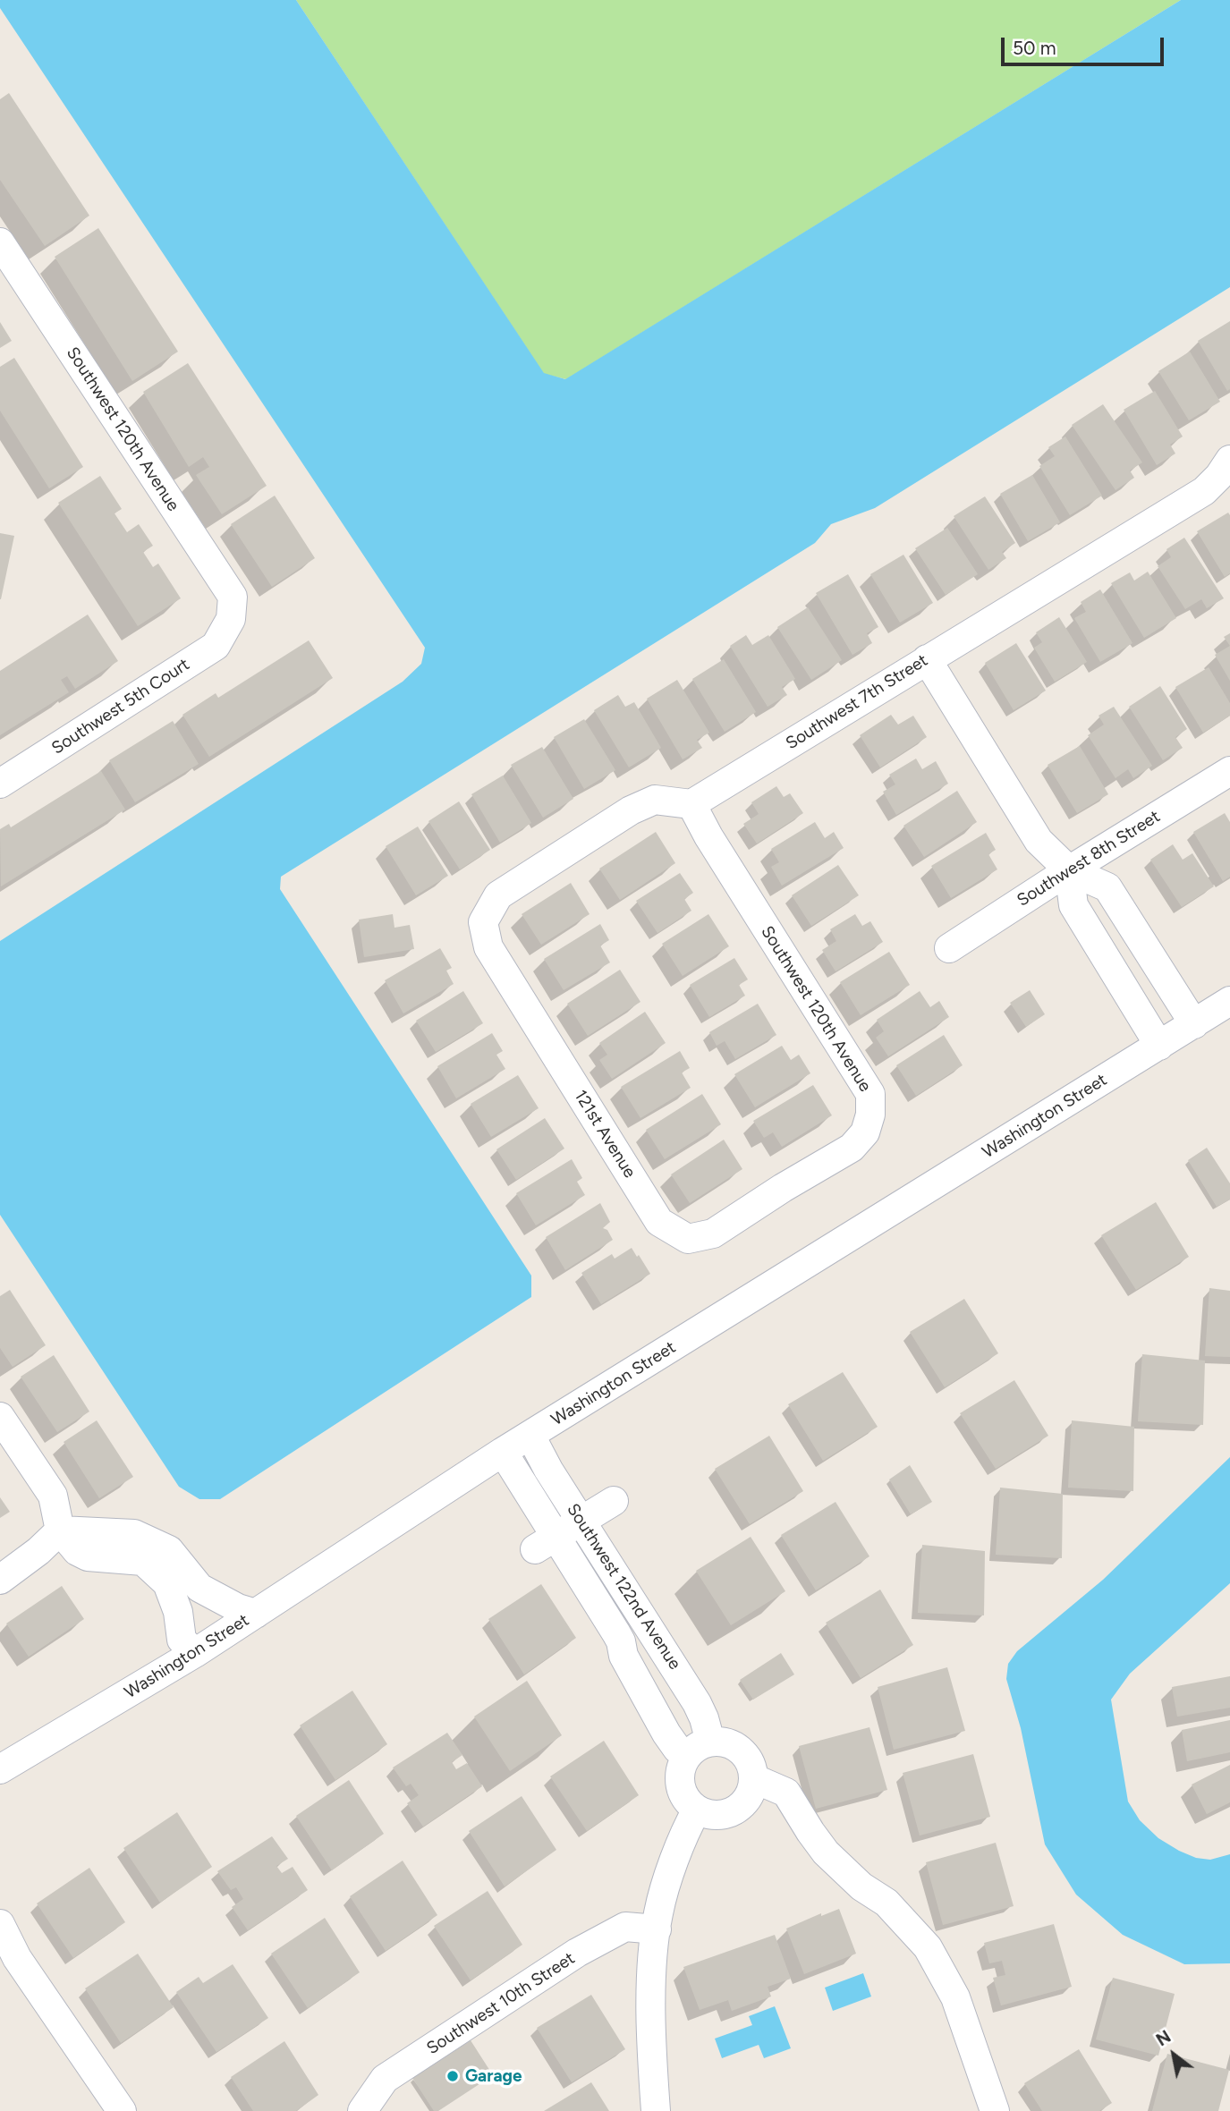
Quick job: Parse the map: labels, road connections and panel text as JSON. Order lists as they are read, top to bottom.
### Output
{
  "streets": {
    "street": [
      "Southwest 120th Avenue",
      "Southwest 7th Street",
      "Southwest 5th Court",
      "Southwest 8th Street",
      "Washington Street",
      "121st Avenue",
      "Southwest 122nd Avenue",
      "Southwest 10th Street"
    ]
  },
  "crossings": [
    ["Southwest 120th Avenue", "Southwest 7th Street"],
    ["Southwest 120th Avenue", "Southwest 5th Court"],
    ["Southwest 120th Avenue", "121st Avenue"],
    ["Southwest 7th Street", "121st Avenue"],
    ["Washington Street", "Southwest 122nd Avenue"]
  ],
  "places": ["Garage"],
  "scale_bar": "50 m",
  "north": "top left"
}
